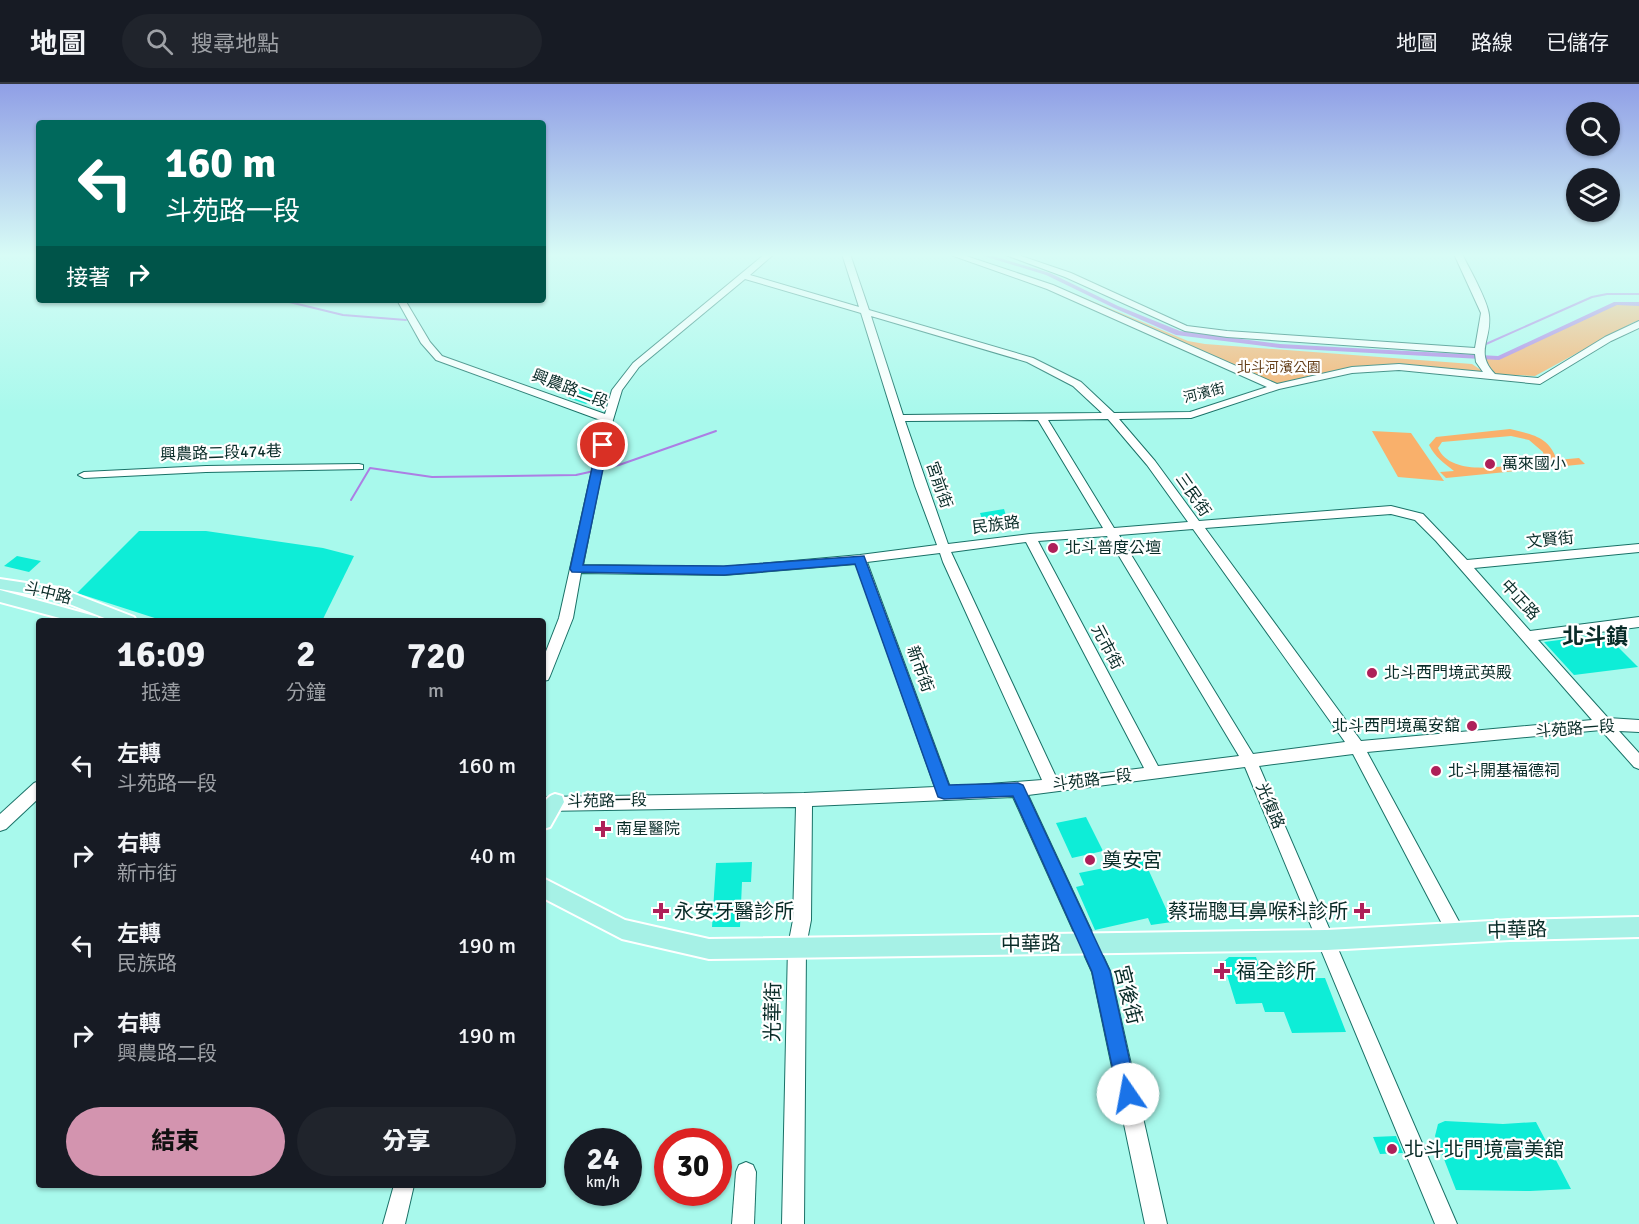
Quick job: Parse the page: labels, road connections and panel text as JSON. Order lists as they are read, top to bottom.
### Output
{
  "streets": {
    "main road": ["斗中路", "中華路"],
    "street": [
      "興農路二段",
      "河濱街",
      "興農路二段474巷",
      "宮前街",
      "三民街",
      "民族路",
      "文賢街",
      "中正路",
      "元市街",
      "新市街",
      "斗苑路一段",
      "光復路",
      "宮後街",
      "光華街"
    ]
  },
  "crossings": [
    ["興農路二段", "民族路"],
    ["河濱街", "宮前街"],
    ["河濱街", "三民街"],
    ["河濱街", "光復路"],
    ["宮前街", "三民街"],
    ["宮前街", "民族路"],
    ["宮前街", "斗苑路一段"],
    ["三民街", "民族路"],
    ["三民街", "斗苑路一段"],
    ["三民街", "中華路"],
    ["民族路", "中正路"],
    ["民族路", "元市街"],
    ["民族路", "新市街"],
    ["民族路", "光復路"],
    ["文賢街", "中正路"],
    ["中正路", "斗苑路一段"],
    ["元市街", "斗苑路一段"],
    ["新市街", "斗苑路一段"],
    ["斗苑路一段", "光復路"],
    ["斗苑路一段", "宮後街"],
    ["斗苑路一段", "光華街"],
    ["光復路", "中華路"],
    ["中華路", "宮後街"],
    ["中華路", "光華街"]
  ],
  "districts": ["北斗鎮"],
  "parks": ["北斗河濱公園"],
  "places": {
    "other": [
      "萬來國小",
      "北斗普度公壇",
      "北斗西門境武英殿",
      "北斗西門境萬安舘",
      "北斗開基福德祠",
      "奠安宮",
      "北斗北門境富美舘"
    ],
    "health": [
      "南星醫院",
      "永安牙醫診所",
      "蔡瑞聰耳鼻喉科診所",
      "福全診所"
    ]
  },
  "page": {
    "header": "地圖",
    "search": "搜尋地點",
    "nav": ["地圖", "路線", "已儲存"],
    "turn": ["160 m", "斗苑路一段"],
    "then": "接著",
    "eta": [
      "16:09",
      "抵達",
      "2",
      "分鐘",
      "720",
      "m"
    ],
    "list": [
      {
        "name": "左轉",
        "note": "斗苑路一段",
        "value": "160 m"
      },
      {
        "name": "右轉",
        "note": "新市街",
        "value": "40 m"
      },
      {
        "name": "左轉",
        "note": "民族路",
        "value": "190 m"
      },
      {
        "name": "右轉",
        "note": "興農路二段",
        "value": "190 m"
      }
    ],
    "buttons": ["結束", "分享"],
    "speed": "24 km/h",
    "limit": "30"
  }
}
